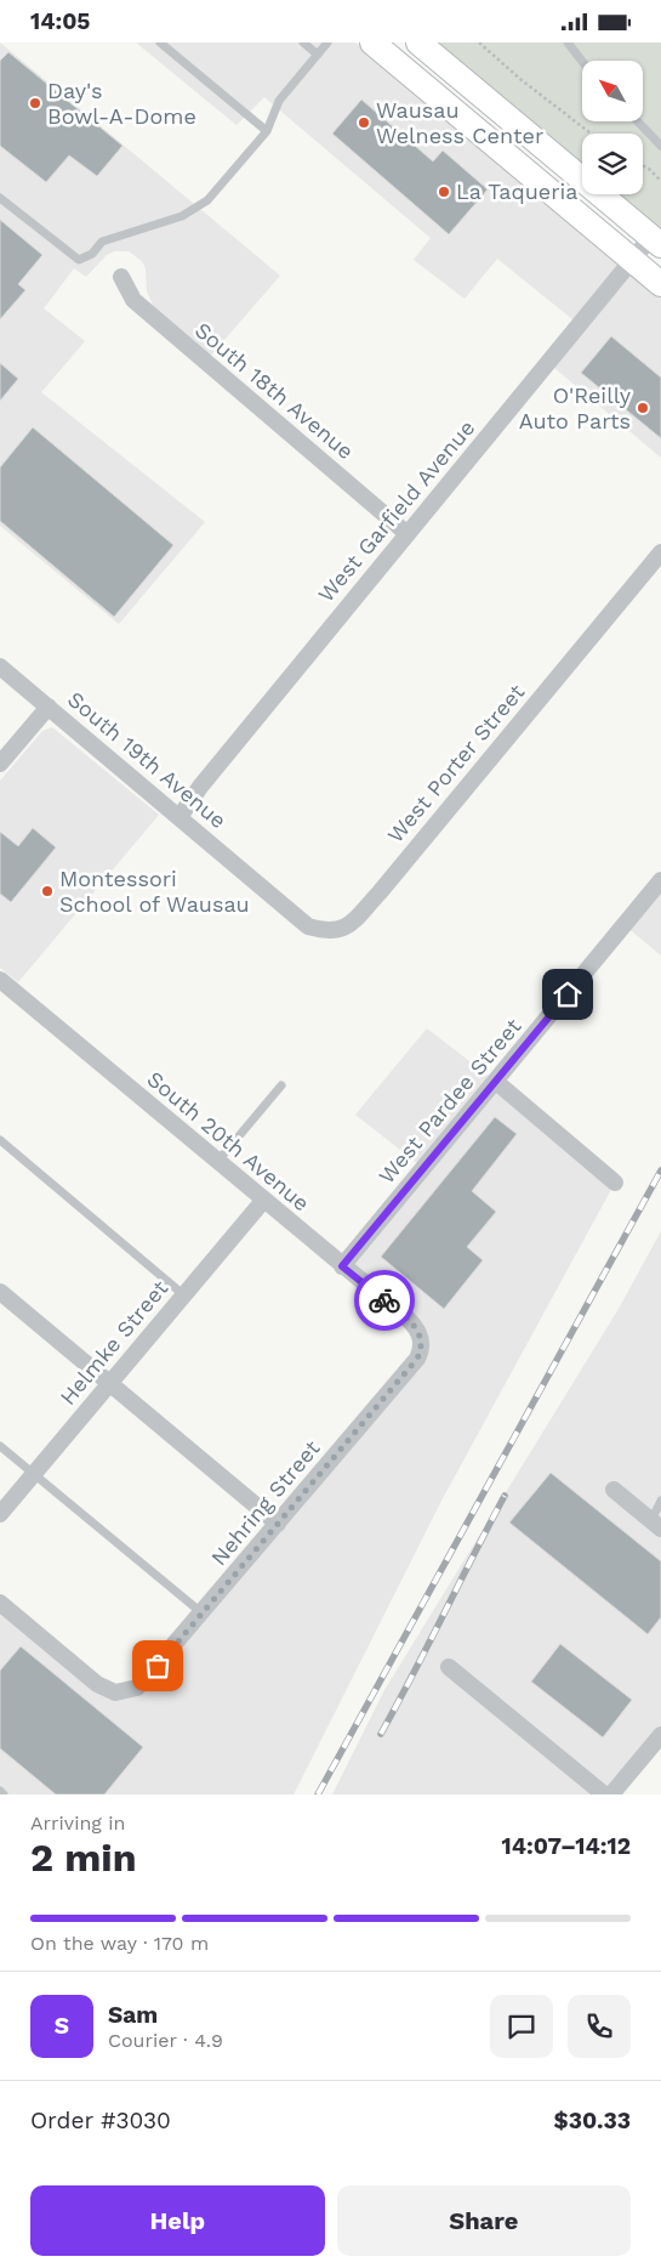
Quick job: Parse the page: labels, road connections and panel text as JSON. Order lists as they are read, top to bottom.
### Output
{
  "streets": {
    "street": [
      "South 18th Avenue",
      "West Garfield Avenue",
      "South 19th Avenue",
      "West Porter Street",
      "West Pardee Street",
      "South 20th Avenue",
      "Helmke Street",
      "Nehring Street"
    ]
  },
  "crossings": [
    ["South 18th Avenue", "West Garfield Avenue"],
    ["West Garfield Avenue", "South 19th Avenue"],
    ["South 19th Avenue", "West Porter Street"],
    ["West Pardee Street", "South 20th Avenue"],
    ["South 20th Avenue", "Helmke Street"],
    ["South 20th Avenue", "Nehring Street"]
  ],
  "places": [
    "Day's Bowl-A-Dome",
    "Wausau Welness Center",
    "La Taqueria",
    "O'Reilly Auto Parts",
    "Montessori School of Wausau"
  ],
  "north": "top left",
  "page": {
    "status": "14:05",
    "heading": ["2 min", "Arriving in", "14:07–14:12"],
    "panel": [
      "Sam",
      "Courier · 4.9",
      "Order #3030",
      "$30.33"
    ],
    "bar": "On the way · 170 m",
    "round": "S",
    "buttons": ["Help", "Share"]
  }
}
